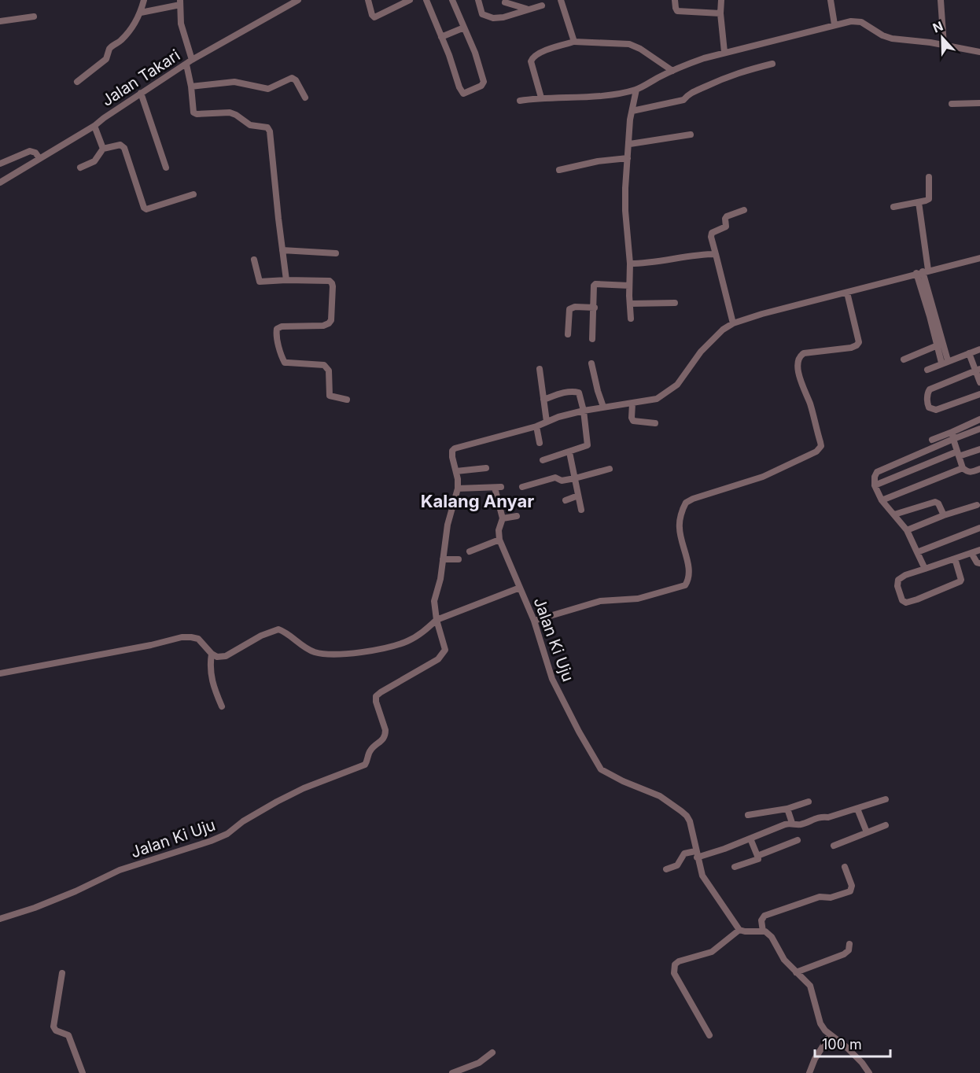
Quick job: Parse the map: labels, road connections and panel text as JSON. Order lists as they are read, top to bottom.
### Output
{
  "streets": {
    "street": ["Jalan Takari", "Jalan Ki Uju"]
  },
  "districts": ["Kalang Anyar"],
  "scale_bar": "100 m",
  "north": "top"
}
